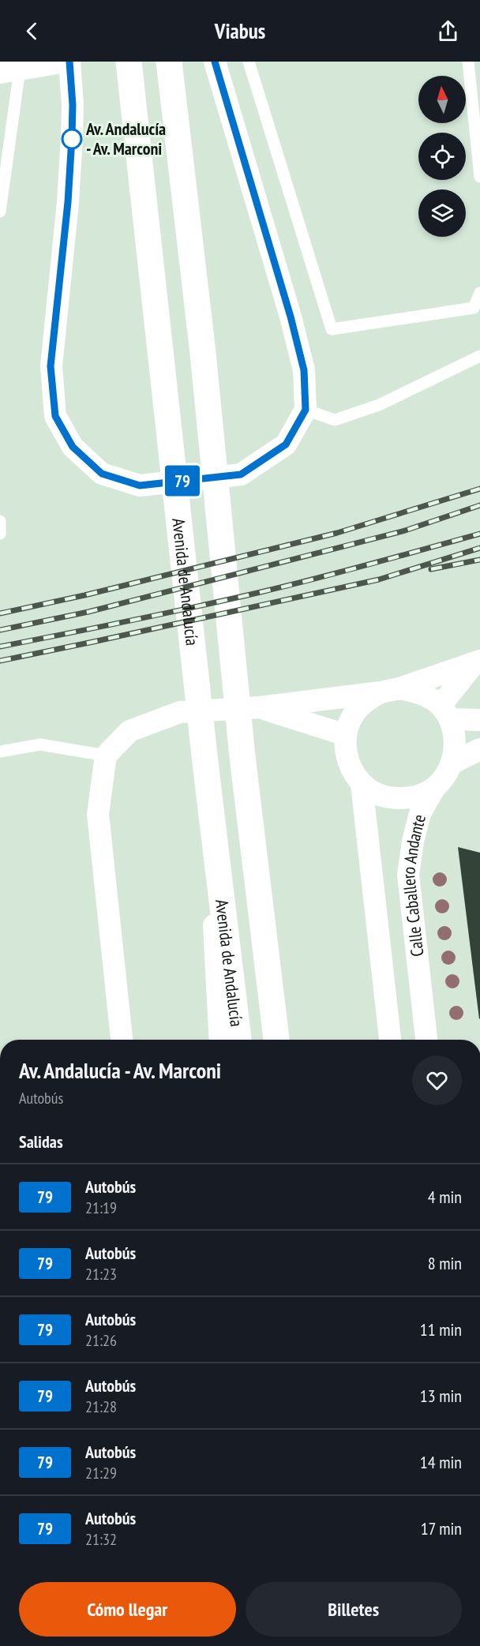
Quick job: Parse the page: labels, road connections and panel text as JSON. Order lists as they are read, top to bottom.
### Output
{
  "streets": {
    "main road": ["Avenida de Andalucía"],
    "street": ["Calle Caballero Andante"]
  },
  "places": ["Av. Andalucía - Av. Marconi"],
  "lines": ["bus line 79"],
  "north": "top",
  "page": {
    "header": "Viabus",
    "on_map": "79",
    "heading": [
      ["Av. Andalucía - Av. Marconi", "Autobús"],
      "Salidas"
    ],
    "list": [
      {
        "mark": "79",
        "name": "Autobús",
        "note": "21:19",
        "value": "4 min"
      },
      {
        "mark": "79",
        "name": "Autobús",
        "note": "21:23",
        "value": "8 min"
      },
      {
        "mark": "79",
        "name": "Autobús",
        "note": "21:26",
        "value": "11 min"
      },
      {
        "mark": "79",
        "name": "Autobús",
        "note": "21:28",
        "value": "13 min"
      },
      {
        "mark": "79",
        "name": "Autobús",
        "note": "21:29",
        "value": "14 min"
      },
      {
        "mark": "79",
        "name": "Autobús",
        "note": "21:32",
        "value": "17 min"
      }
    ],
    "buttons": ["Cómo llegar", "Billetes"]
  }
}
